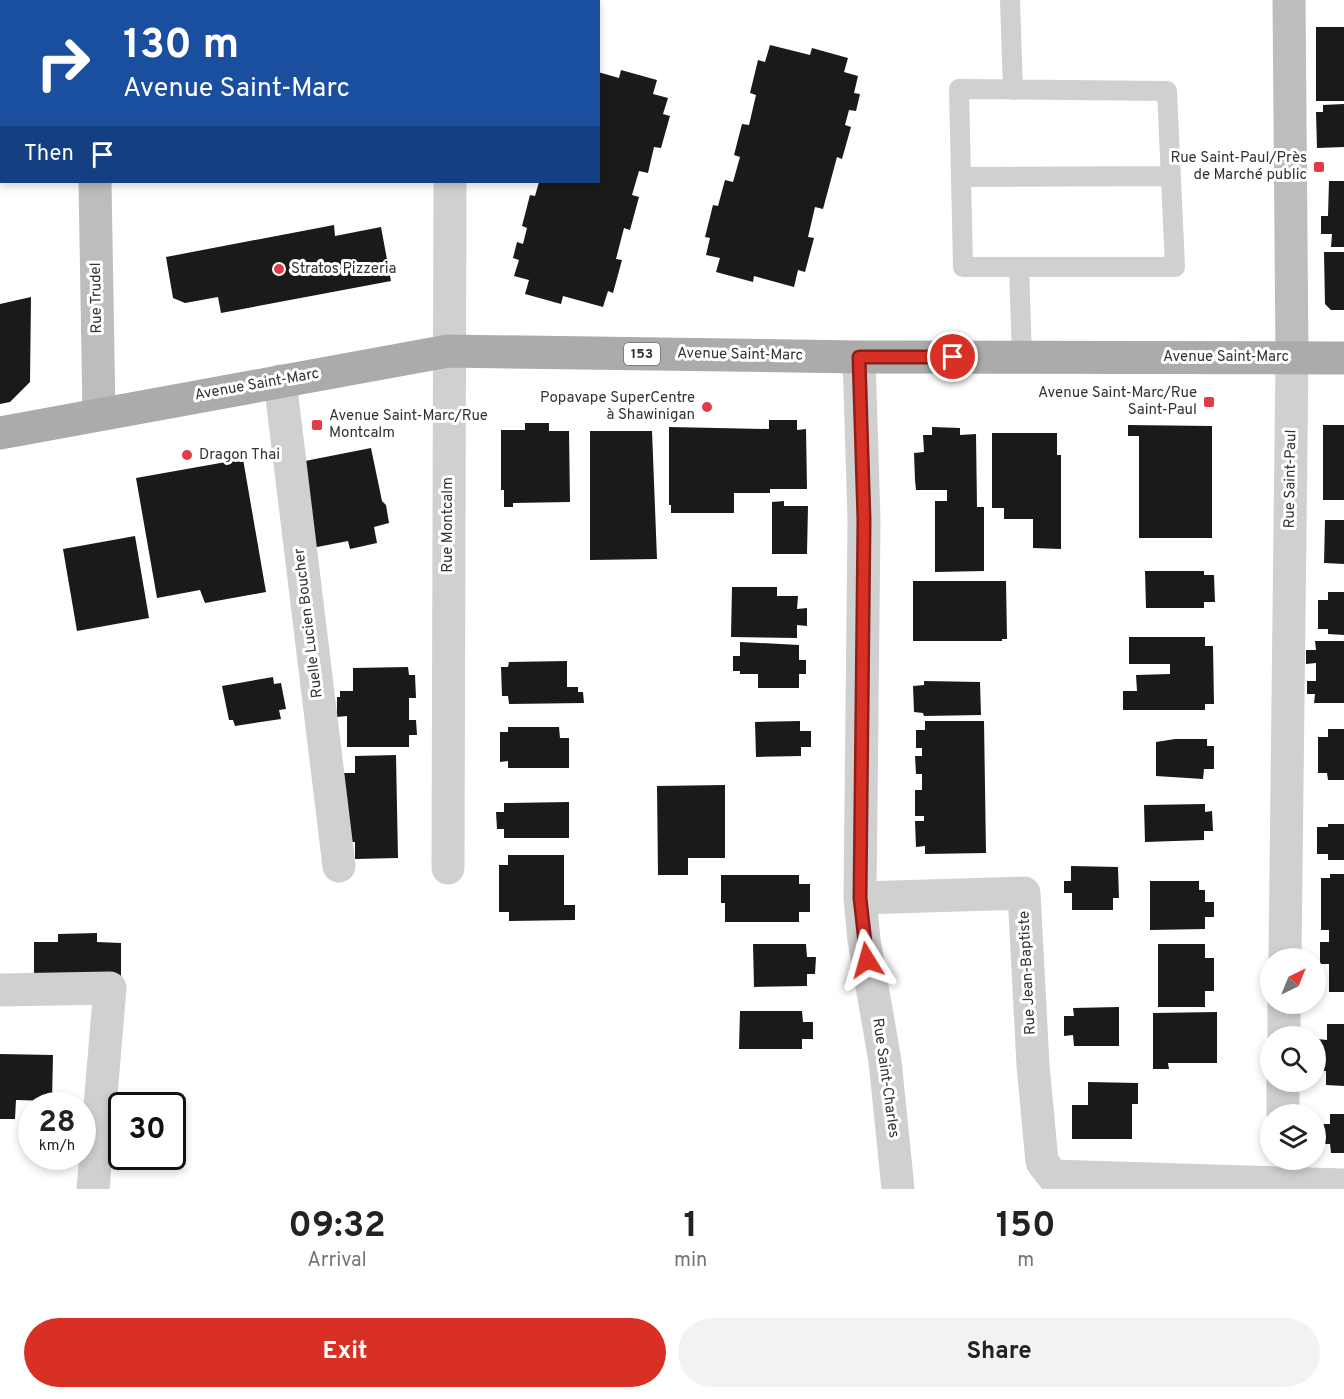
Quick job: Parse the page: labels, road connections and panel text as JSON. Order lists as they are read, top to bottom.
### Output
{
  "streets": {
    "main road": ["153", "Avenue Saint-Marc"],
    "street": [
      "Rue Trudel",
      "Rue Saint-Paul",
      "Rue Montcalm",
      "Ruelle Lucien Boucher",
      "Rue Jean-Baptiste",
      "Rue Saint-Charles"
    ]
  },
  "crossings": [
    ["Rue Trudel", "Avenue Saint-Marc"],
    ["Avenue Saint-Marc", "Rue Saint-Paul"],
    ["Avenue Saint-Marc", "Rue Montcalm"],
    ["Avenue Saint-Marc", "Ruelle Lucien Boucher"],
    ["Avenue Saint-Marc", "Rue Saint-Charles"],
    ["Rue Jean-Baptiste", "Rue Saint-Charles"]
  ],
  "places": {
    "transit": ["Rue Saint-Paul/Près de Marché public", "Avenue Saint-Marc/Rue Saint-Paul", "Avenue Saint-Marc/Rue Montcalm"],
    "other": ["Stratos Pizzeria", "Popavape SuperCentre à Shawinigan", "Dragon Thai"]
  },
  "north": "top right",
  "page": {
    "turn": ["130 m", "Avenue Saint-Marc"],
    "then": "Then",
    "speed": "28 km/h",
    "limit": "30",
    "eta": [
      "09:32",
      "Arrival",
      "1",
      "min",
      "150",
      "m"
    ],
    "buttons": ["Exit", "Share"]
  }
}
